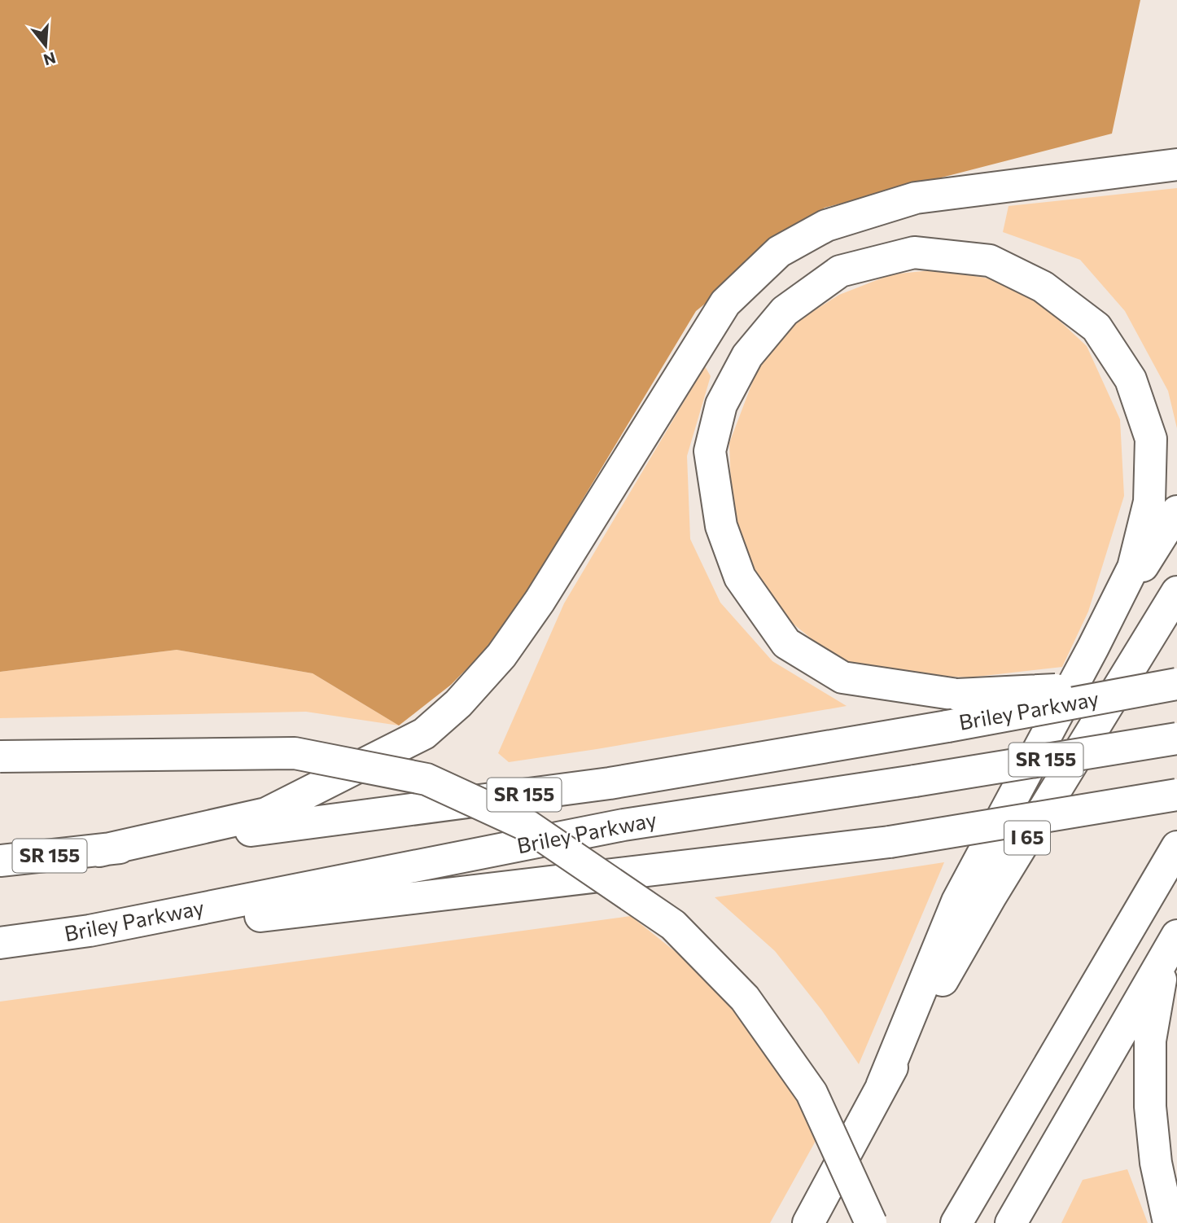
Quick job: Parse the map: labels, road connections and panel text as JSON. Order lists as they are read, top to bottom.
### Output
{
  "streets": {
    "highway": ["Briley Parkway", "SR 155", "I 65"]
  },
  "north": "bottom"
}
